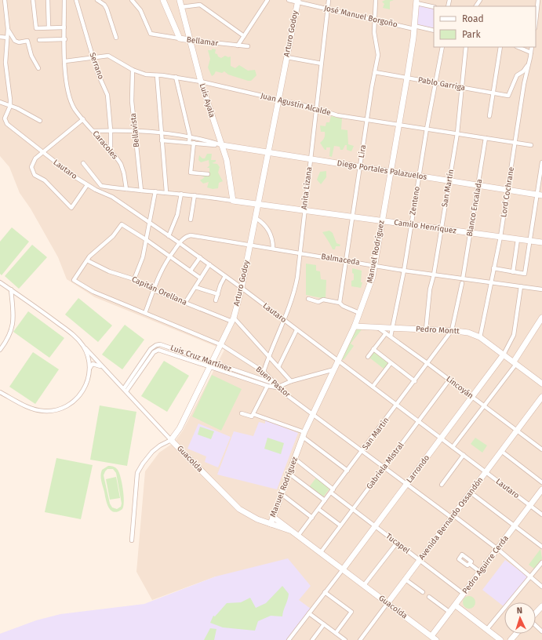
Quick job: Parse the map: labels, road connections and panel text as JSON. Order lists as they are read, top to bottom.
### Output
{
  "streets": {
    "street": [
      "José Manuel Borgoño",
      "Arturo Godoy",
      "Bellamar",
      "Serrano",
      "Pablo Garriga",
      "Luis Ayala",
      "Juan Agustín Alcalde",
      "Bellavista",
      "Caracoles",
      "Lira",
      "Lautaro",
      "Diego Portales Palazuelos",
      "Anita Lizana",
      "San Martín",
      "Lord Cochrane",
      "Zenteno",
      "Blanco Encalada",
      "Camilo Henríquez",
      "Manuel Rodríguez",
      "Balmaceda",
      "Capitán Orellana",
      "Pedro Montt",
      "Luis Cruz Martínez",
      "Buen Pastor",
      "Lincoyán",
      "Guacolda",
      "Gabriela Mistral",
      "Larrondo",
      "Avenida Bernardo Ossandón",
      "Tucapel",
      "Pedro Aguirre Cerda"
    ]
  },
  "crossings": [
    ["José Manuel Borgoño", "Arturo Godoy"],
    ["José Manuel Borgoño", "Lira"],
    ["José Manuel Borgoño", "Anita Lizana"],
    ["José Manuel Borgoño", "Manuel Rodríguez"],
    ["Arturo Godoy", "Juan Agustín Alcalde"],
    ["Arturo Godoy", "Lautaro"],
    ["Arturo Godoy", "Diego Portales Palazuelos"],
    ["Arturo Godoy", "Camilo Henríquez"],
    ["Arturo Godoy", "Balmaceda"],
    ["Arturo Godoy", "Capitán Orellana"],
    ["Arturo Godoy", "Luis Cruz Martínez"],
    ["Arturo Godoy", "Buen Pastor"],
    ["Arturo Godoy", "Guacolda"],
    ["Bellamar", "Luis Ayala"],
    ["Serrano", "Juan Agustín Alcalde"],
    ["Serrano", "Caracoles"],
    ["Serrano", "Diego Portales Palazuelos"],
    ["Pablo Garriga", "Lira"],
    ["Pablo Garriga", "San Martín"],
    ["Pablo Garriga", "Lord Cochrane"],
    ["Pablo Garriga", "Zenteno"],
    ["Pablo Garriga", "Manuel Rodríguez"],
    ["Luis Ayala", "Juan Agustín Alcalde"],
    ["Luis Ayala", "Diego Portales Palazuelos"],
    ["Luis Ayala", "Camilo Henríquez"],
    ["Juan Agustín Alcalde", "Bellavista"],
    ["Juan Agustín Alcalde", "Caracoles"],
    ["Juan Agustín Alcalde", "Lira"],
    ["Juan Agustín Alcalde", "Anita Lizana"],
    ["Juan Agustín Alcalde", "San Martín"],
    ["Juan Agustín Alcalde", "Lord Cochrane"],
    ["Juan Agustín Alcalde", "Zenteno"],
    ["Juan Agustín Alcalde", "Blanco Encalada"],
    ["Juan Agustín Alcalde", "Manuel Rodríguez"],
    ["Bellavista", "Diego Portales Palazuelos"],
    ["Caracoles", "Diego Portales Palazuelos"],
    ["Lira", "Diego Portales Palazuelos"],
    ["Lira", "Camilo Henríquez"],
    ["Lira", "Balmaceda"],
    ["Lautaro", "Anita Lizana"],
    ["Lautaro", "San Martín"],
    ["Lautaro", "Manuel Rodríguez"],
    ["Lautaro", "Balmaceda"],
    ["Lautaro", "Gabriela Mistral"],
    ["Lautaro", "Larrondo"],
    ["Lautaro", "Avenida Bernardo Ossandón"],
    ["Lautaro", "Pedro Aguirre Cerda"],
    ["Diego Portales Palazuelos", "Anita Lizana"],
    ["Diego Portales Palazuelos", "San Martín"],
    ["Diego Portales Palazuelos", "Lord Cochrane"],
    ["Diego Portales Palazuelos", "Zenteno"],
    ["Diego Portales Palazuelos", "Blanco Encalada"],
    ["Diego Portales Palazuelos", "Manuel Rodríguez"],
    ["Anita Lizana", "Camilo Henríquez"],
    ["Anita Lizana", "Balmaceda"],
    ["Anita Lizana", "Capitán Orellana"],
    ["Anita Lizana", "Buen Pastor"],
    ["San Martín", "Camilo Henríquez"],
    ["San Martín", "Balmaceda"],
    ["San Martín", "Pedro Montt"],
    ["San Martín", "Buen Pastor"],
    ["San Martín", "Lincoyán"],
    ["San Martín", "Guacolda"],
    ["San Martín", "Tucapel"],
    ["Lord Cochrane", "Camilo Henríquez"],
    ["Lord Cochrane", "Balmaceda"],
    ["Lord Cochrane", "Pedro Montt"],
    ["Zenteno", "Camilo Henríquez"],
    ["Zenteno", "Balmaceda"],
    ["Zenteno", "Pedro Montt"],
    ["Zenteno", "Lincoyán"],
    ["Blanco Encalada", "Camilo Henríquez"],
    ["Blanco Encalada", "Balmaceda"],
    ["Camilo Henríquez", "Manuel Rodríguez"],
    ["Manuel Rodríguez", "Balmaceda"],
    ["Manuel Rodríguez", "Pedro Montt"],
    ["Manuel Rodríguez", "Buen Pastor"],
    ["Manuel Rodríguez", "Guacolda"],
    ["Balmaceda", "Larrondo"],
    ["Capitán Orellana", "Buen Pastor"],
    ["Pedro Montt", "Lincoyán"],
    ["Pedro Montt", "Larrondo"],
    ["Luis Cruz Martínez", "Buen Pastor"],
    ["Luis Cruz Martínez", "Guacolda"],
    ["Buen Pastor", "Gabriela Mistral"],
    ["Buen Pastor", "Larrondo"],
    ["Buen Pastor", "Avenida Bernardo Ossandón"],
    ["Buen Pastor", "Pedro Aguirre Cerda"],
    ["Lincoyán", "Gabriela Mistral"],
    ["Lincoyán", "Larrondo"],
    ["Lincoyán", "Avenida Bernardo Ossandón"],
    ["Guacolda", "Gabriela Mistral"],
    ["Guacolda", "Larrondo"],
    ["Guacolda", "Avenida Bernardo Ossandón"],
    ["Guacolda", "Pedro Aguirre Cerda"],
    ["Gabriela Mistral", "Tucapel"],
    ["Larrondo", "Tucapel"],
    ["Avenida Bernardo Ossandón", "Tucapel"],
    ["Tucapel", "Pedro Aguirre Cerda"]
  ],
  "legend": ["Road", "Park"],
  "north": "top"
}
